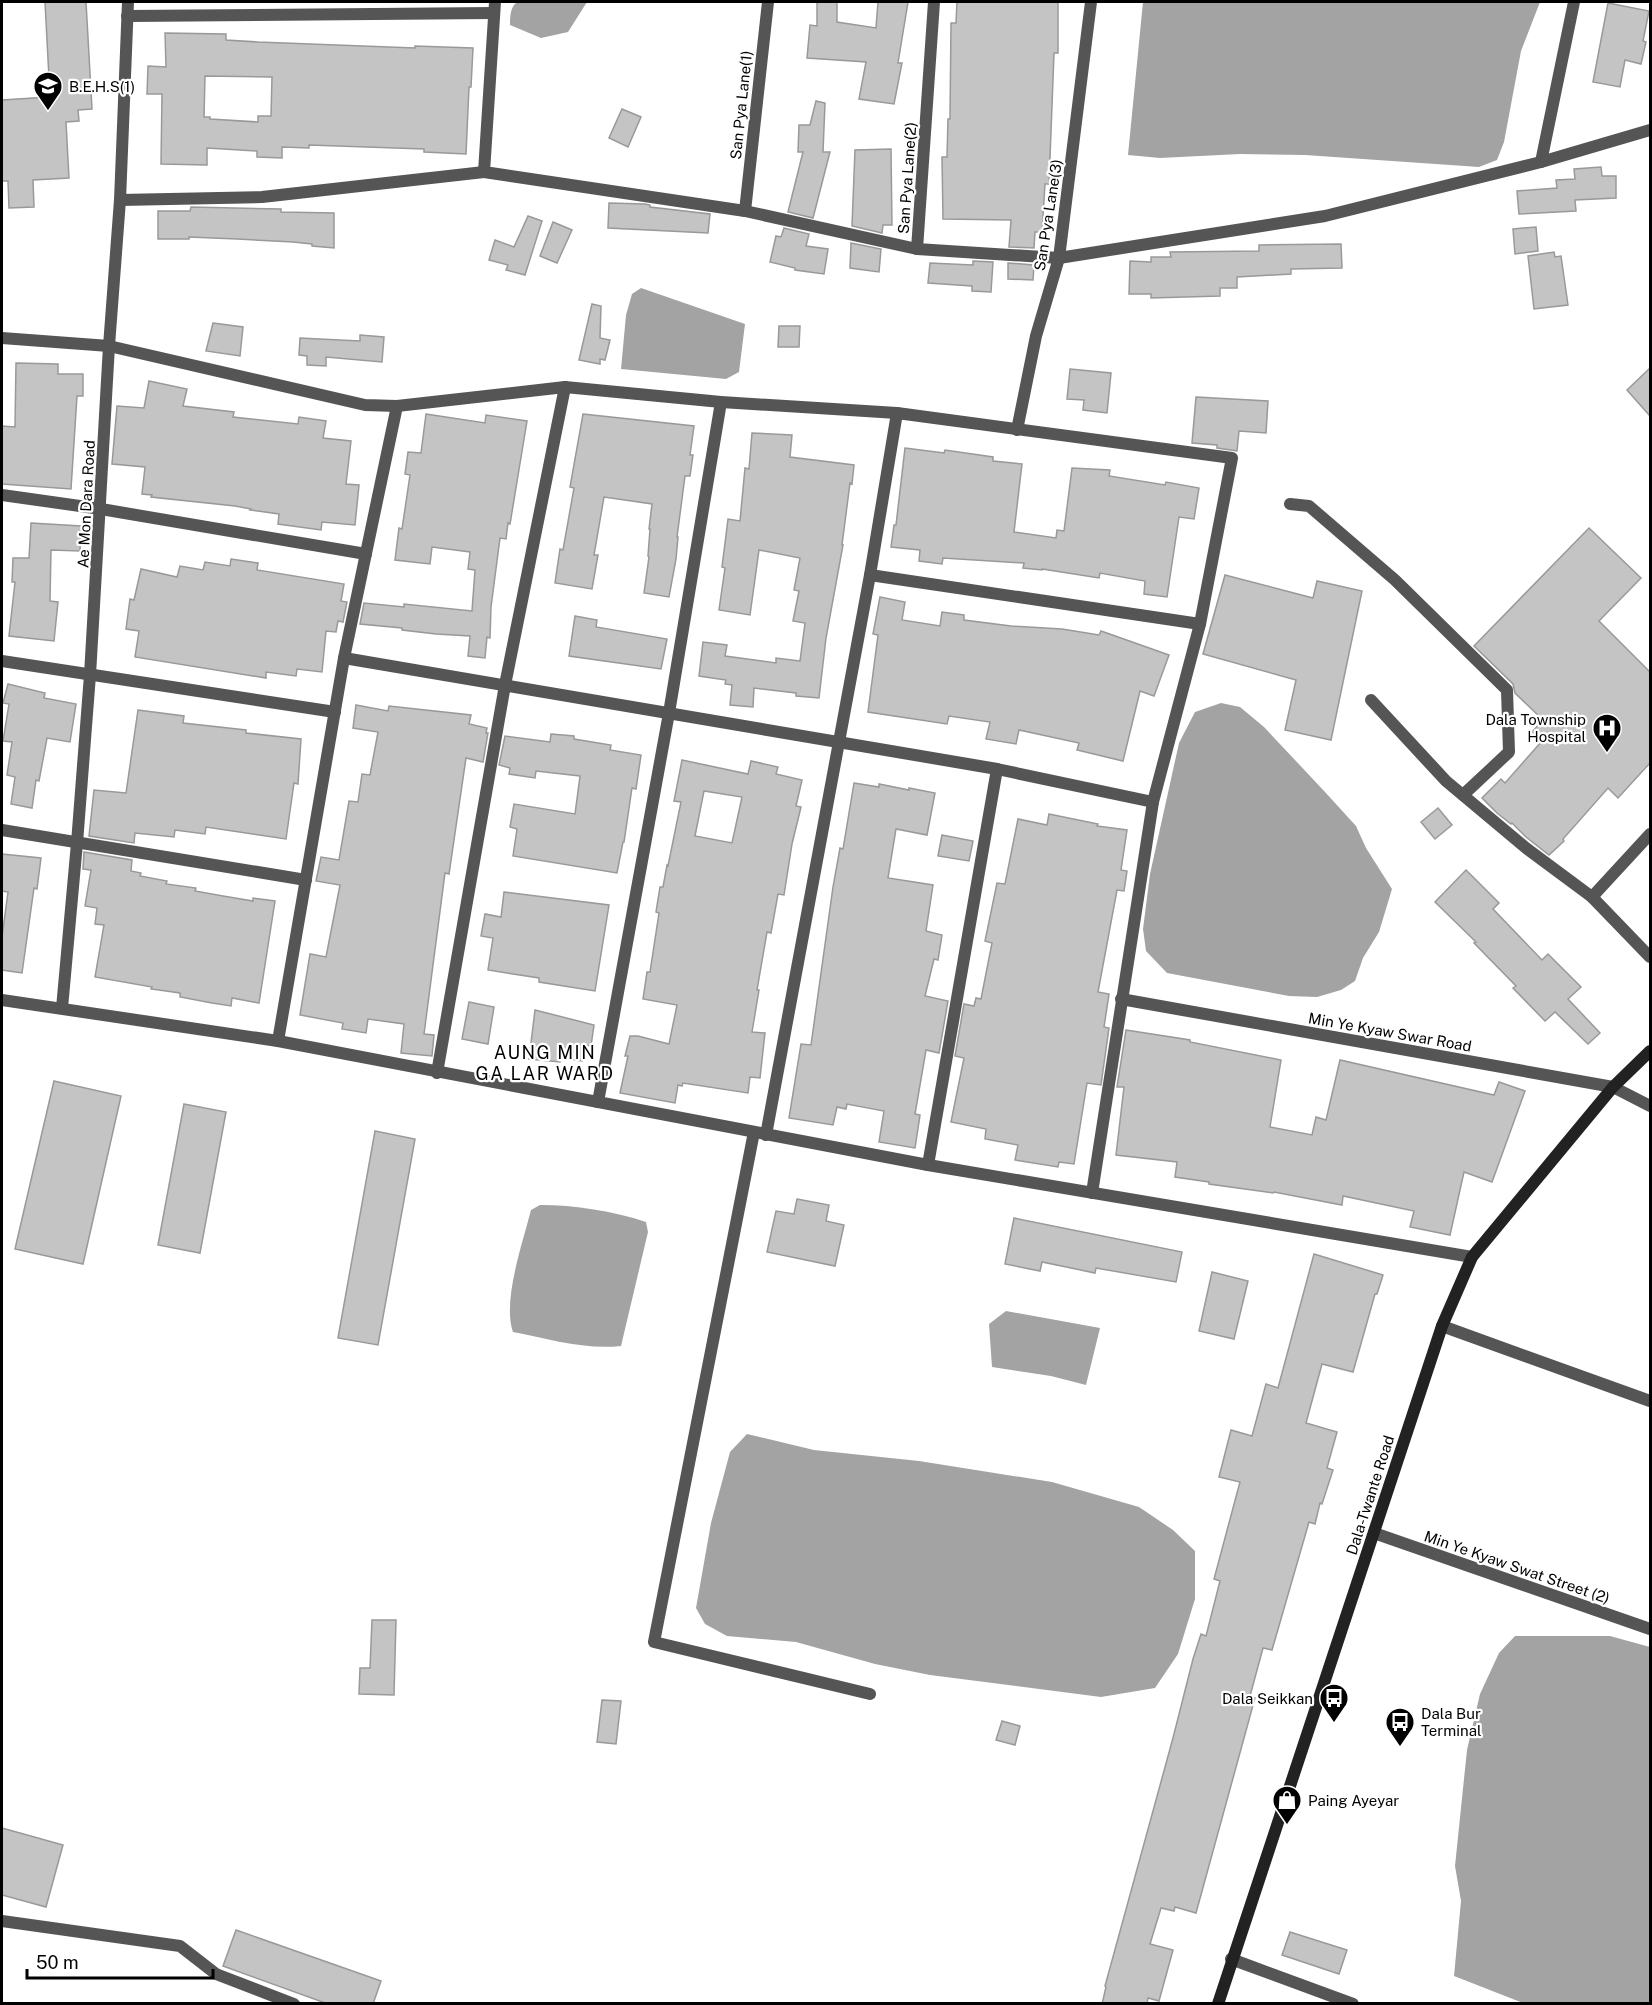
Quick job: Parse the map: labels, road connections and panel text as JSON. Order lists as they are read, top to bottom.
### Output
{
  "streets": {
    "main road": ["Dala-Twante Road"],
    "street": [
      "San Pya Lane(1)",
      "San Pya Lane(2)",
      "San Pya Lane(3)",
      "Ae Mon Dara Road",
      "Min Ye Kyaw Swar Road",
      "Min Ye Kyaw Swat Street (2)"
    ]
  },
  "crossings": [
    ["San Pya Lane(2)", "San Pya Lane(3)"],
    ["Min Ye Kyaw Swar Road", "Dala-Twante Road"],
    ["Dala-Twante Road", "Min Ye Kyaw Swat Street (2)"]
  ],
  "districts": ["AUNG MIN GA LAR WARD"],
  "places": {
    "school or university": ["B.E.H.S(1)"],
    "hospital": ["Dala Township Hospital"],
    "bus stop": ["Dala Seikkan", "Dala Bur Terminal"],
    "shop": ["Paing Ayeyar"]
  },
  "scale_bar": "50 m"
}
